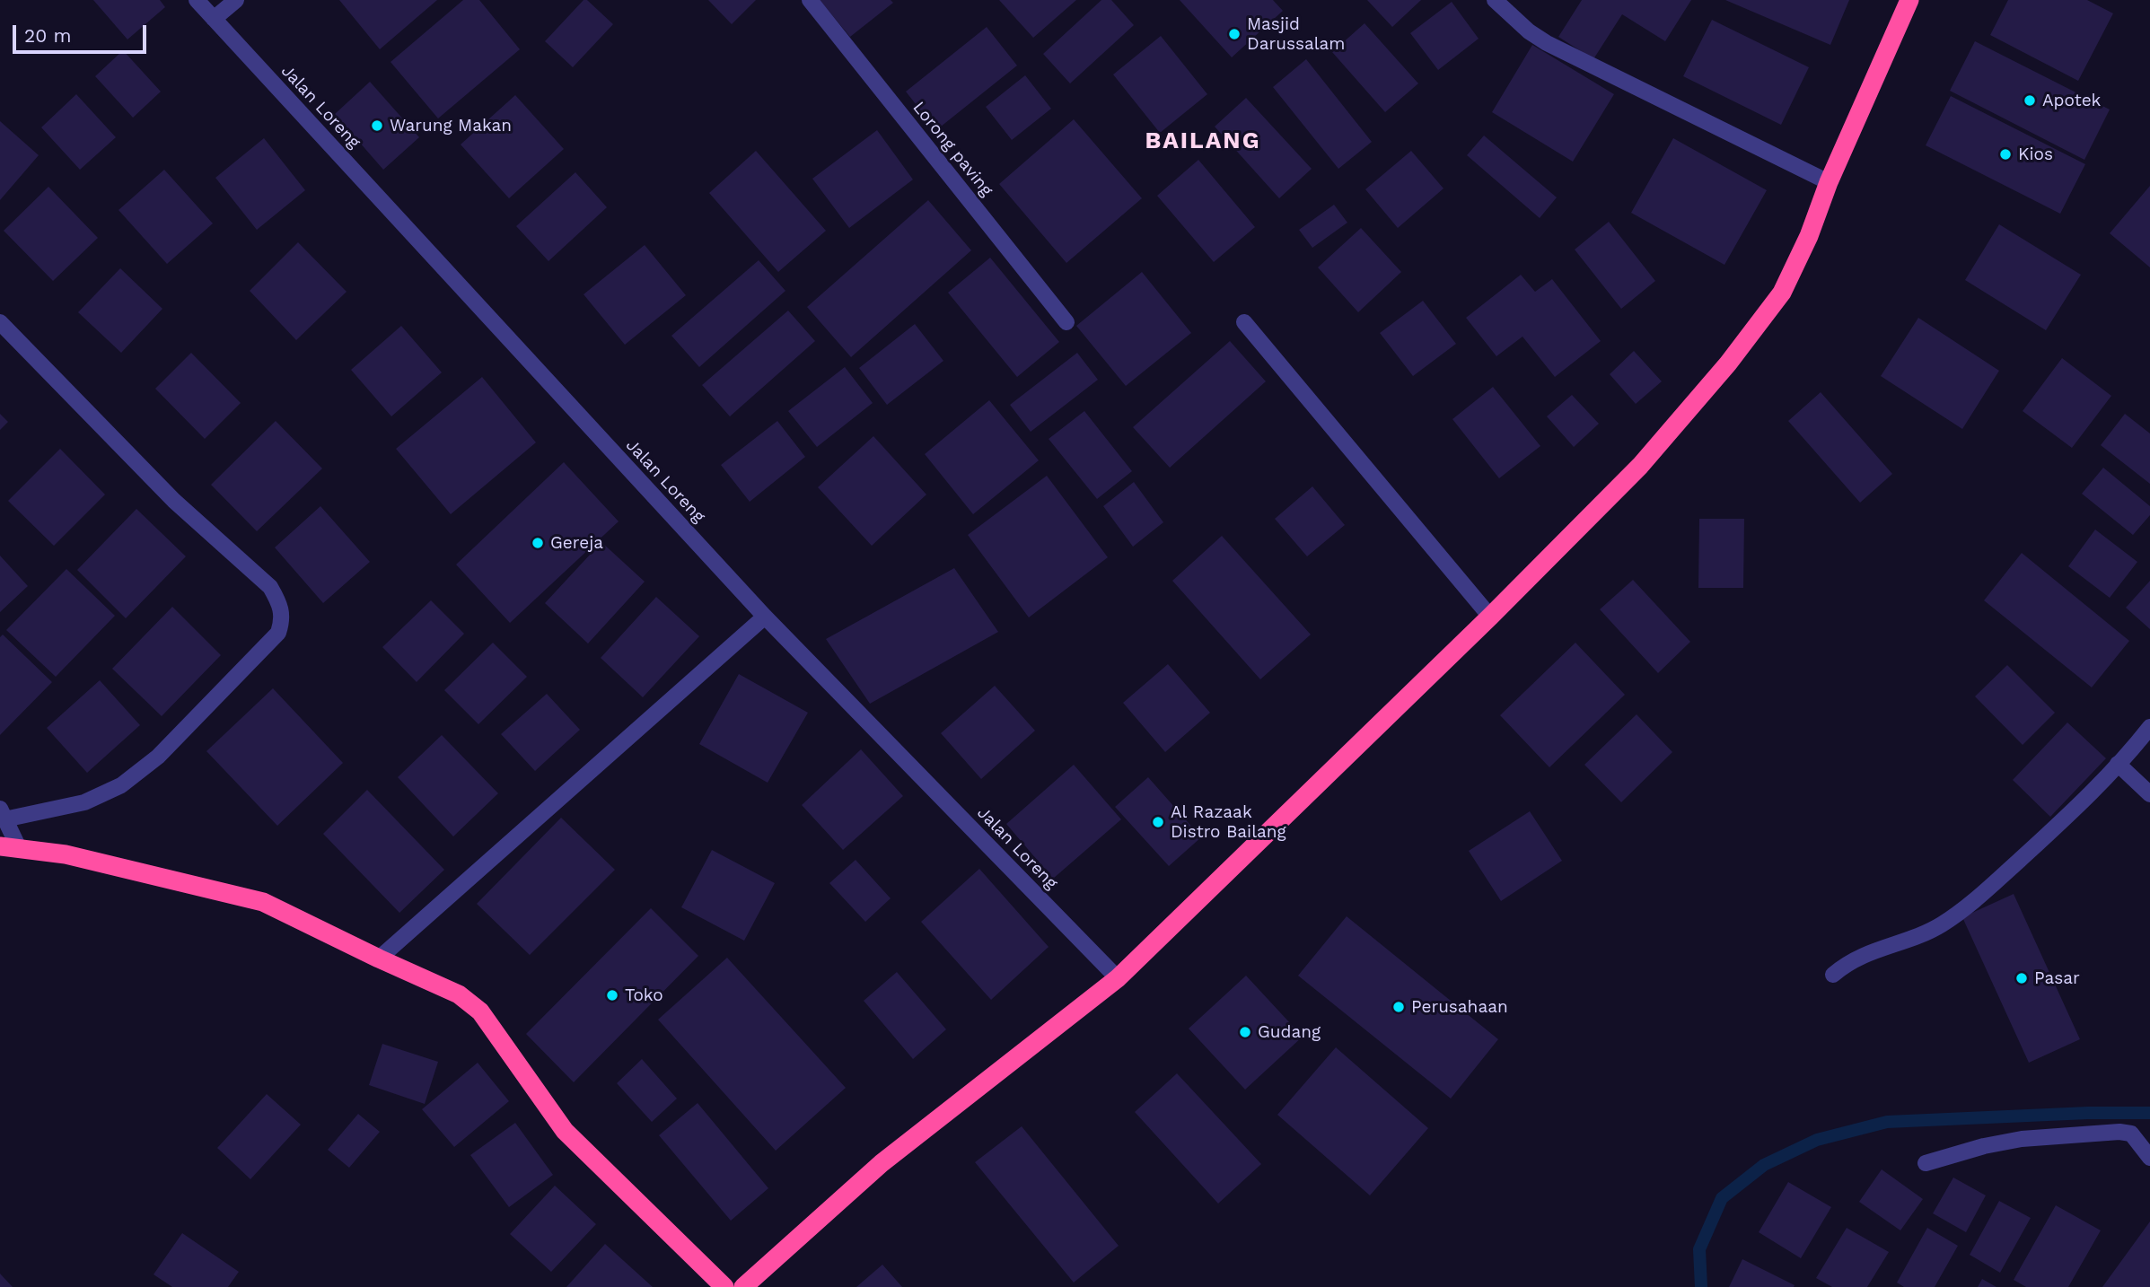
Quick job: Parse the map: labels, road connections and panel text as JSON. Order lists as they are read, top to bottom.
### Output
{
  "streets": {
    "street": ["Jalan Loreng", "Lorong paving"]
  },
  "districts": ["BAILANG"],
  "places": [
    "Masjid Darussalam",
    "Apotek",
    "Warung Makan",
    "Kios",
    "Gereja",
    "Al Razaak Distro Bailang",
    "Pasar",
    "Toko",
    "Perusahaan",
    "Gudang"
  ],
  "scale_bar": "20 m"
}
